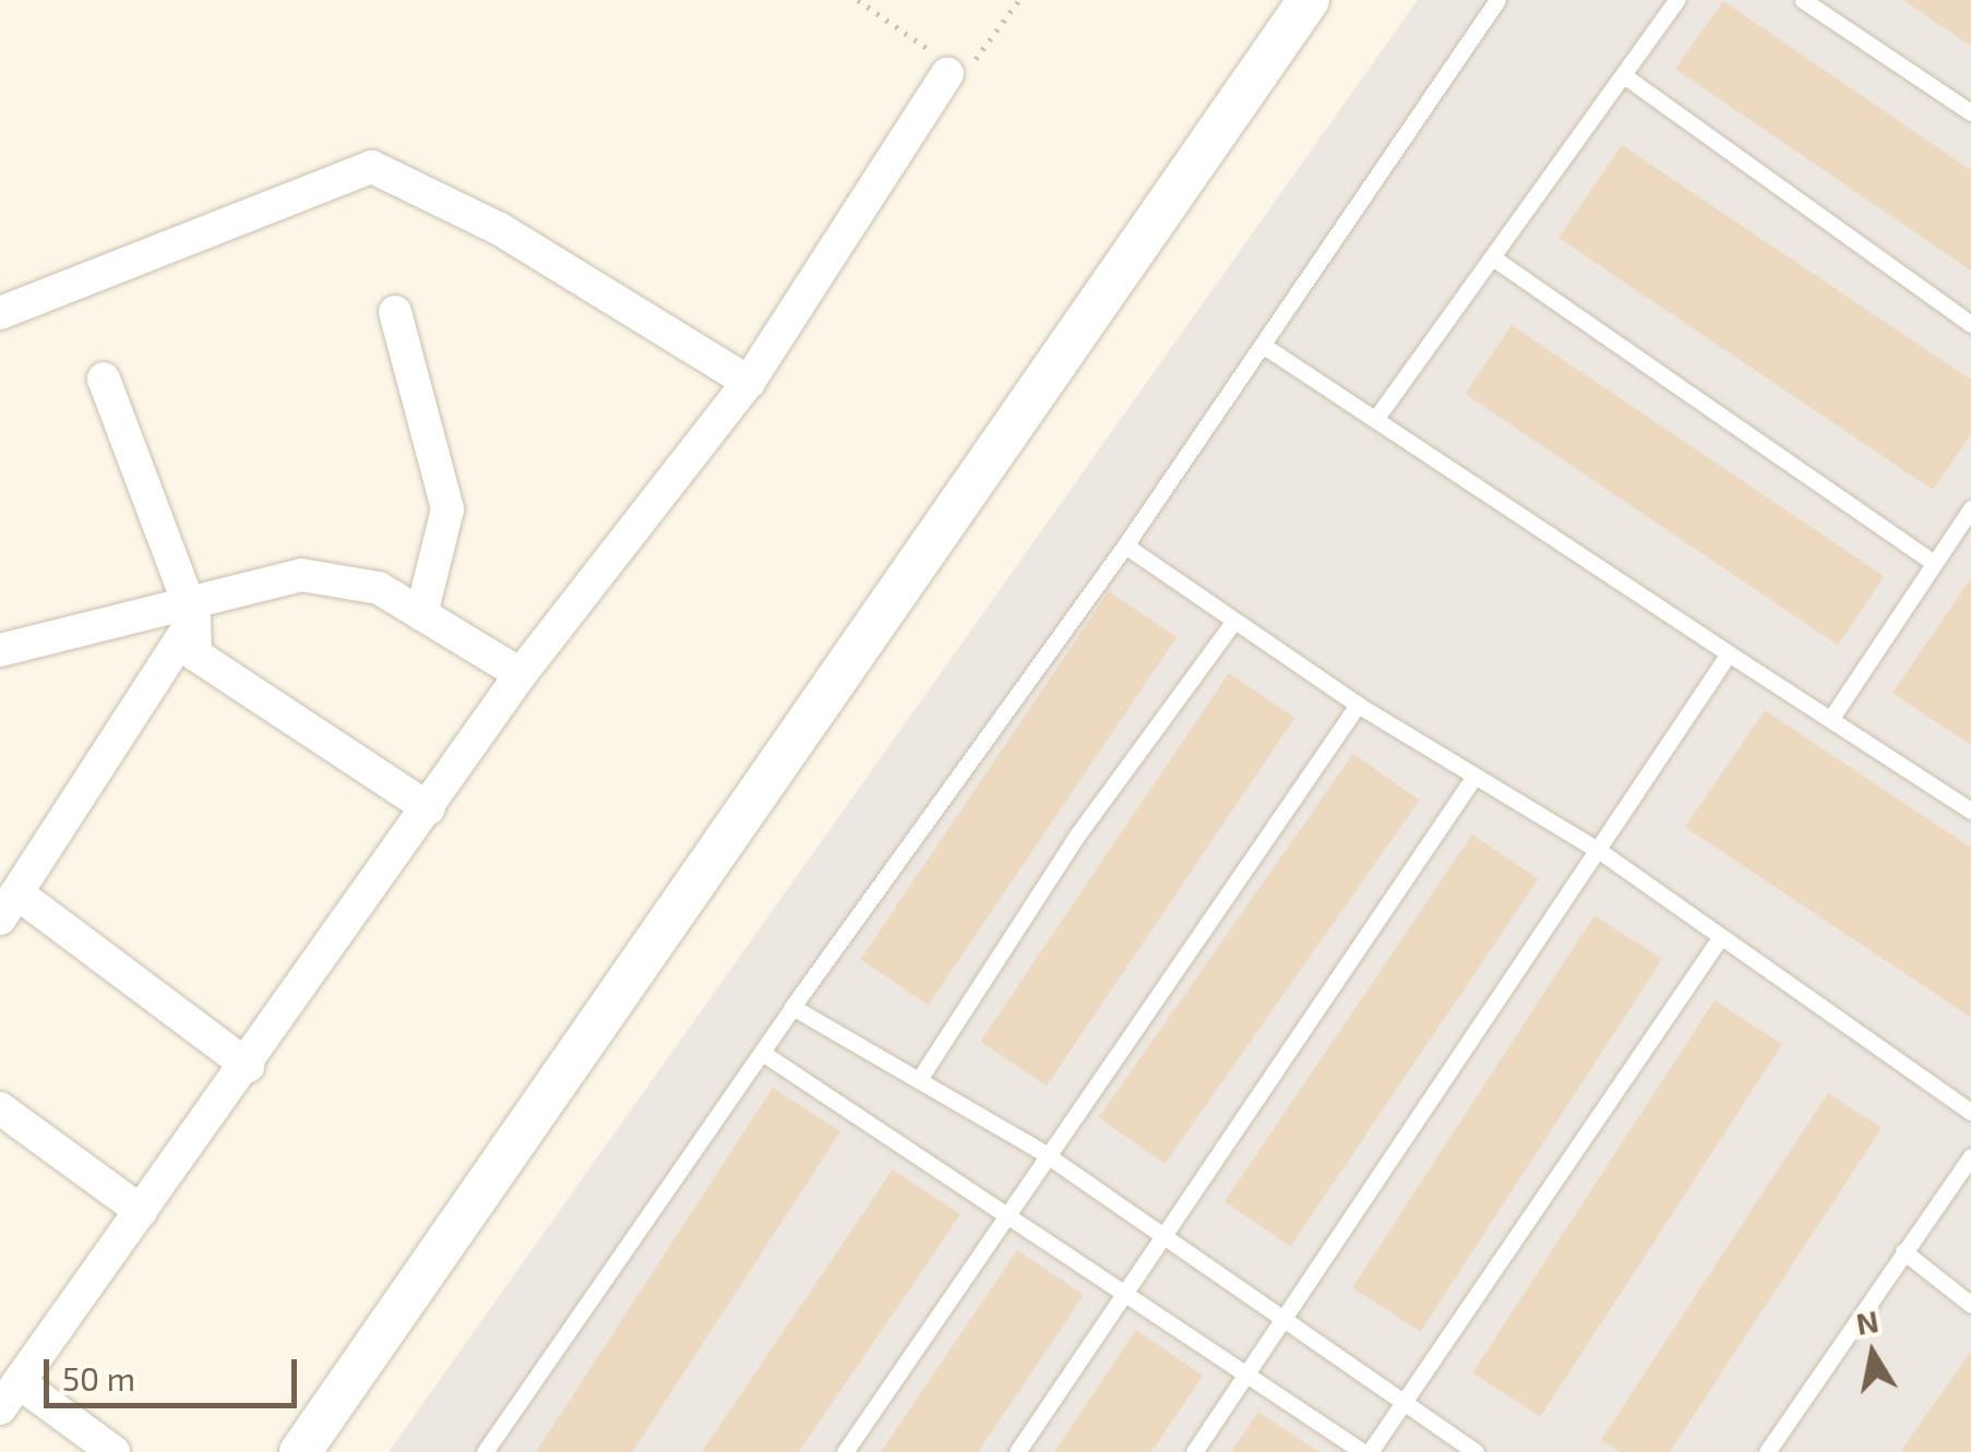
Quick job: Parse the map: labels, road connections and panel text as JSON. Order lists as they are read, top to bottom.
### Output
{
  "scale_bar": "50 m",
  "north": "top"
}
